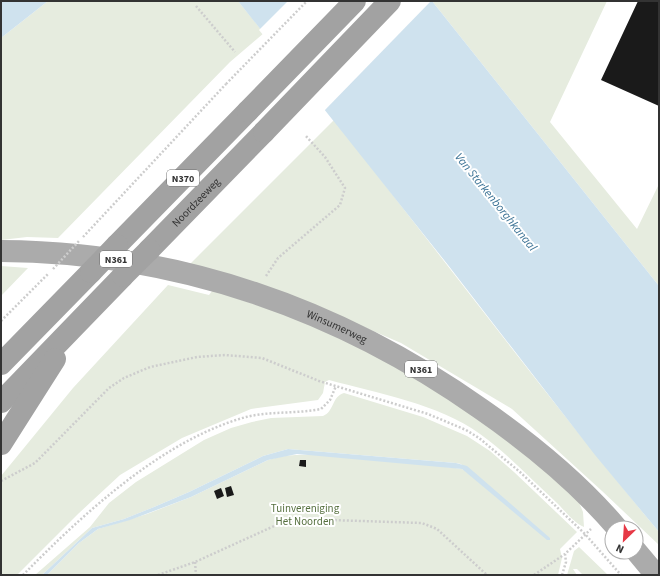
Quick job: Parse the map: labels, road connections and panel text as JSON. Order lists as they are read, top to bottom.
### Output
{
  "streets": {
    "highway": ["N370", "Noordzeeweg"],
    "main road": ["N361", "Winsumerweg"]
  },
  "crossings": [
    ["N370", "Noordzeeweg"]
  ],
  "water": ["Van Starkenborghkanaal"],
  "parks": ["Tuinvereniging Het Noorden"],
  "north": "bottom left"
}
